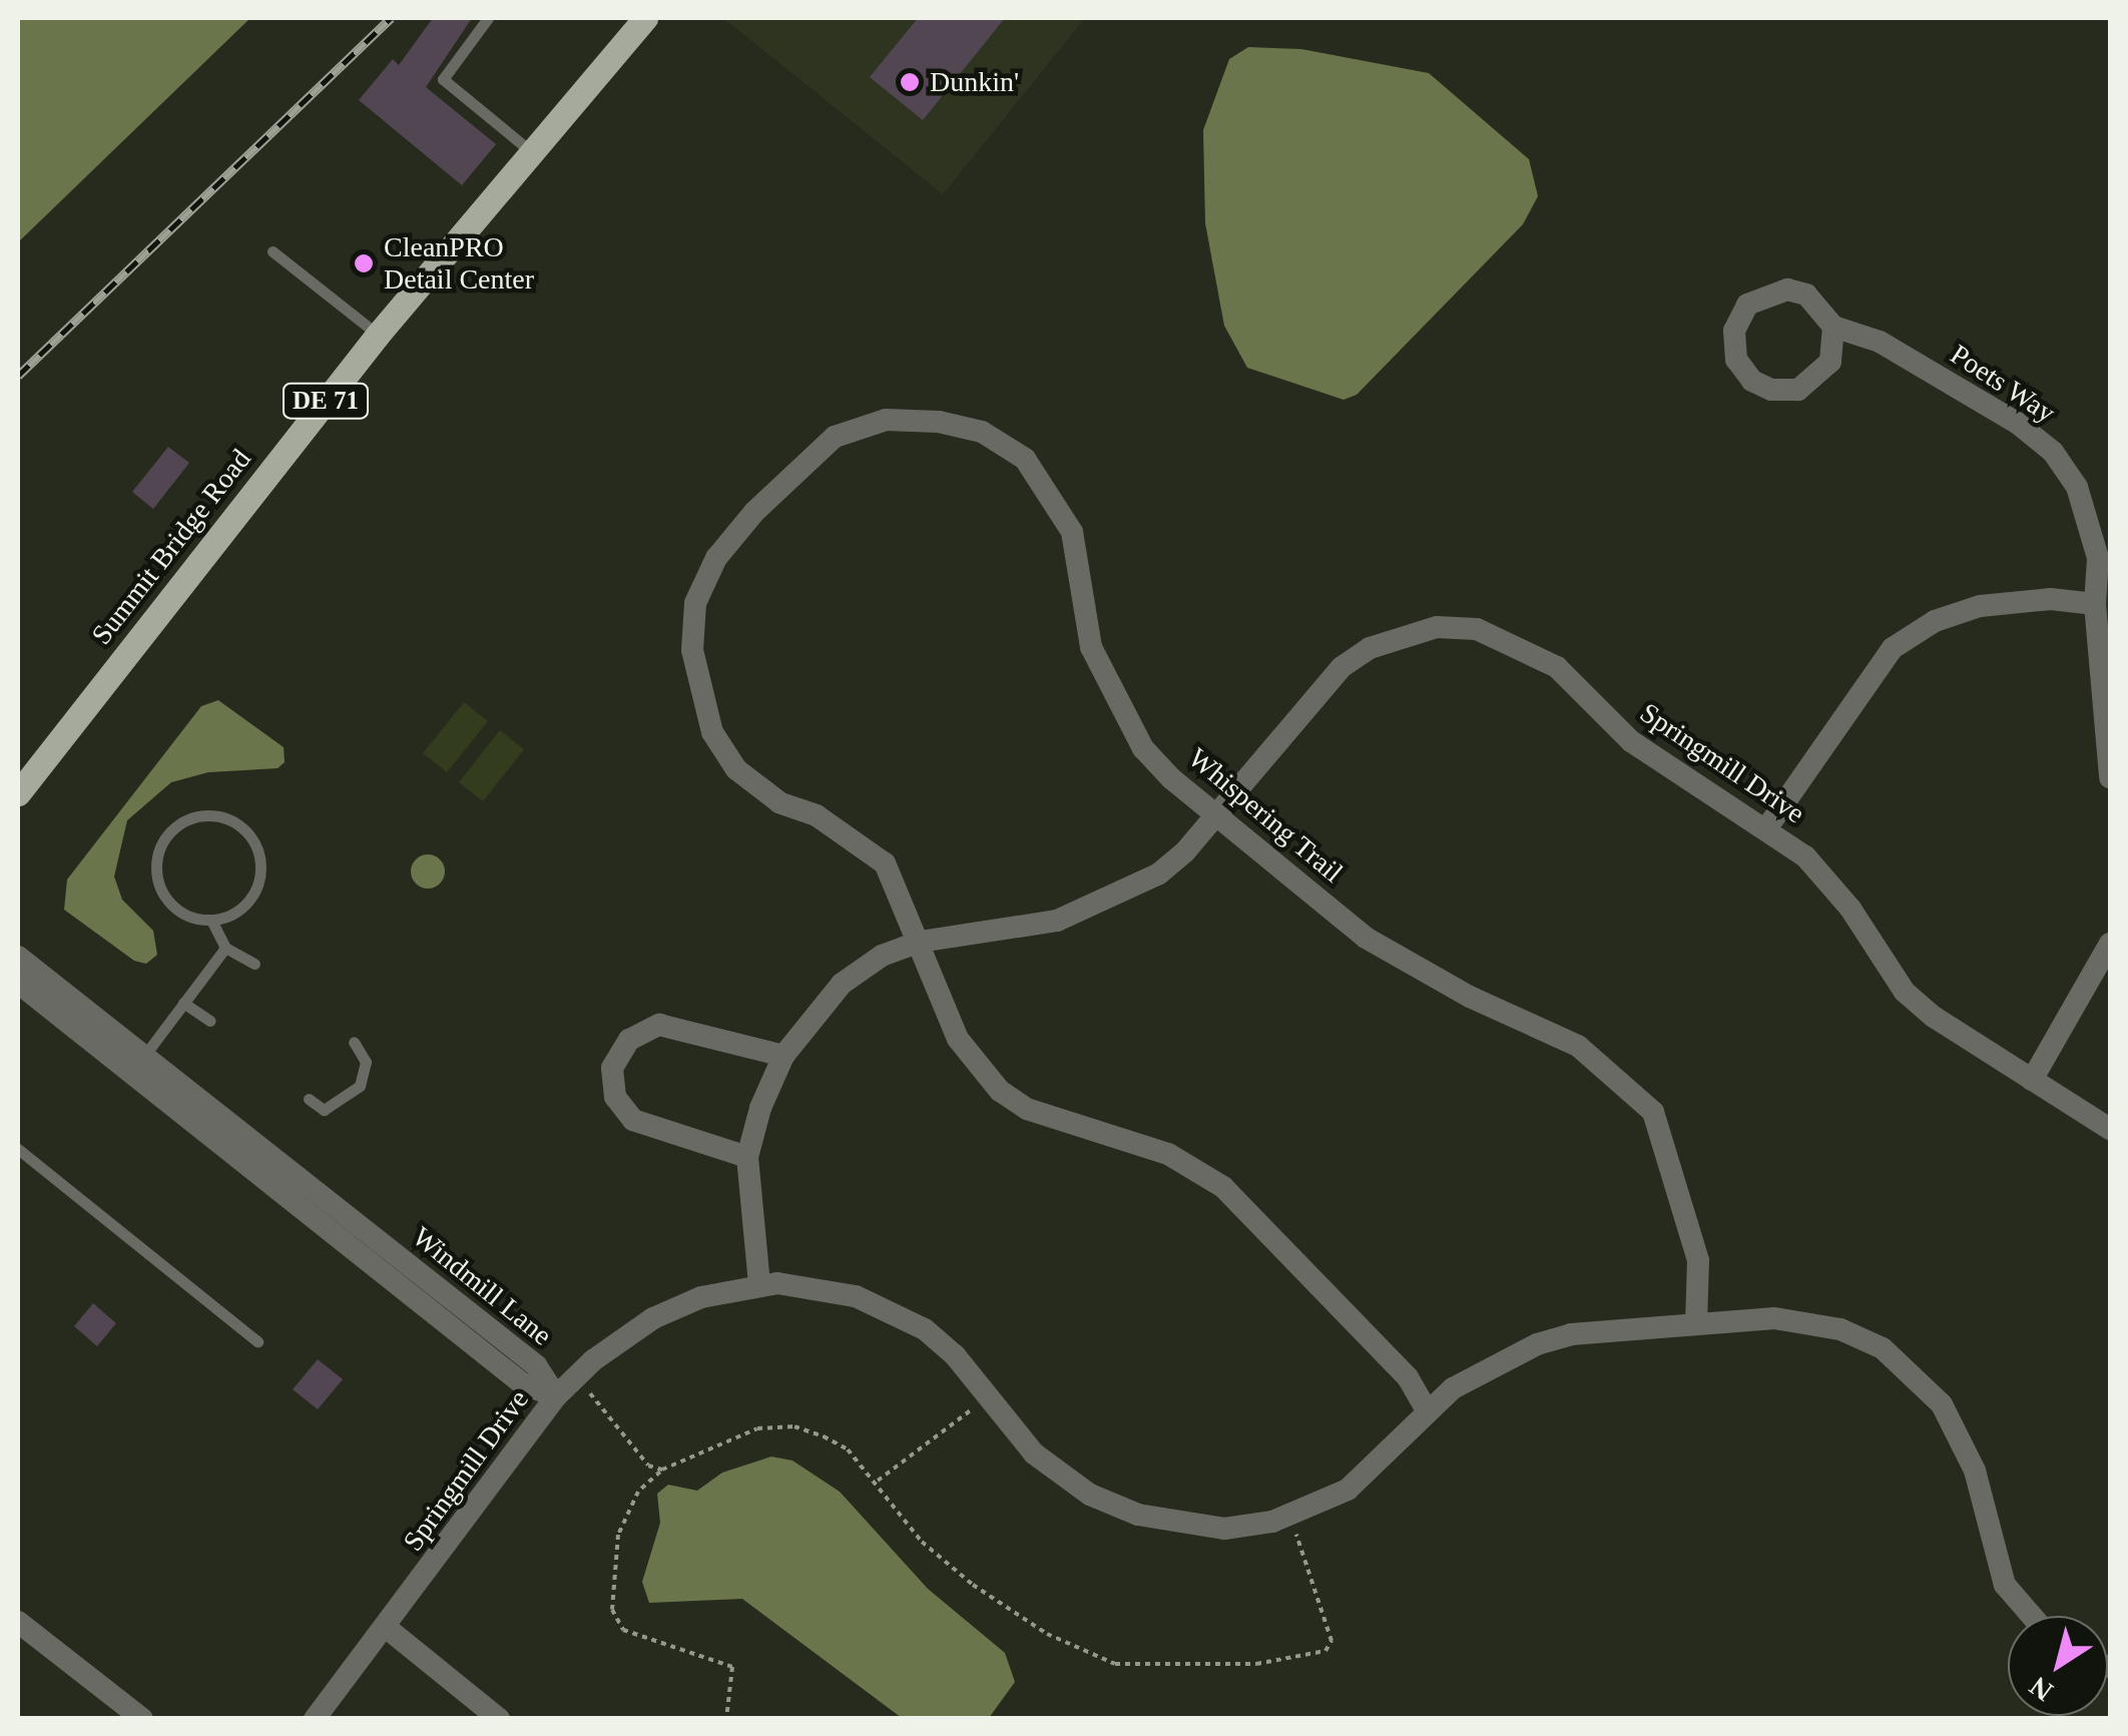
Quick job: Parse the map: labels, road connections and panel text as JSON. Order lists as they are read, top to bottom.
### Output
{
  "streets": {
    "main road": ["DE 71", "Summit Bridge Road"],
    "street": [
      "Poets Way",
      "Springmill Drive",
      "Whispering Trail",
      "Windmill Lane"
    ]
  },
  "crossings": [
    ["Springmill Drive", "Whispering Trail"],
    ["Springmill Drive", "Windmill Lane"]
  ],
  "places": ["Dunkin'", "CleanPRO Detail Center"],
  "north": "bottom left"
}
